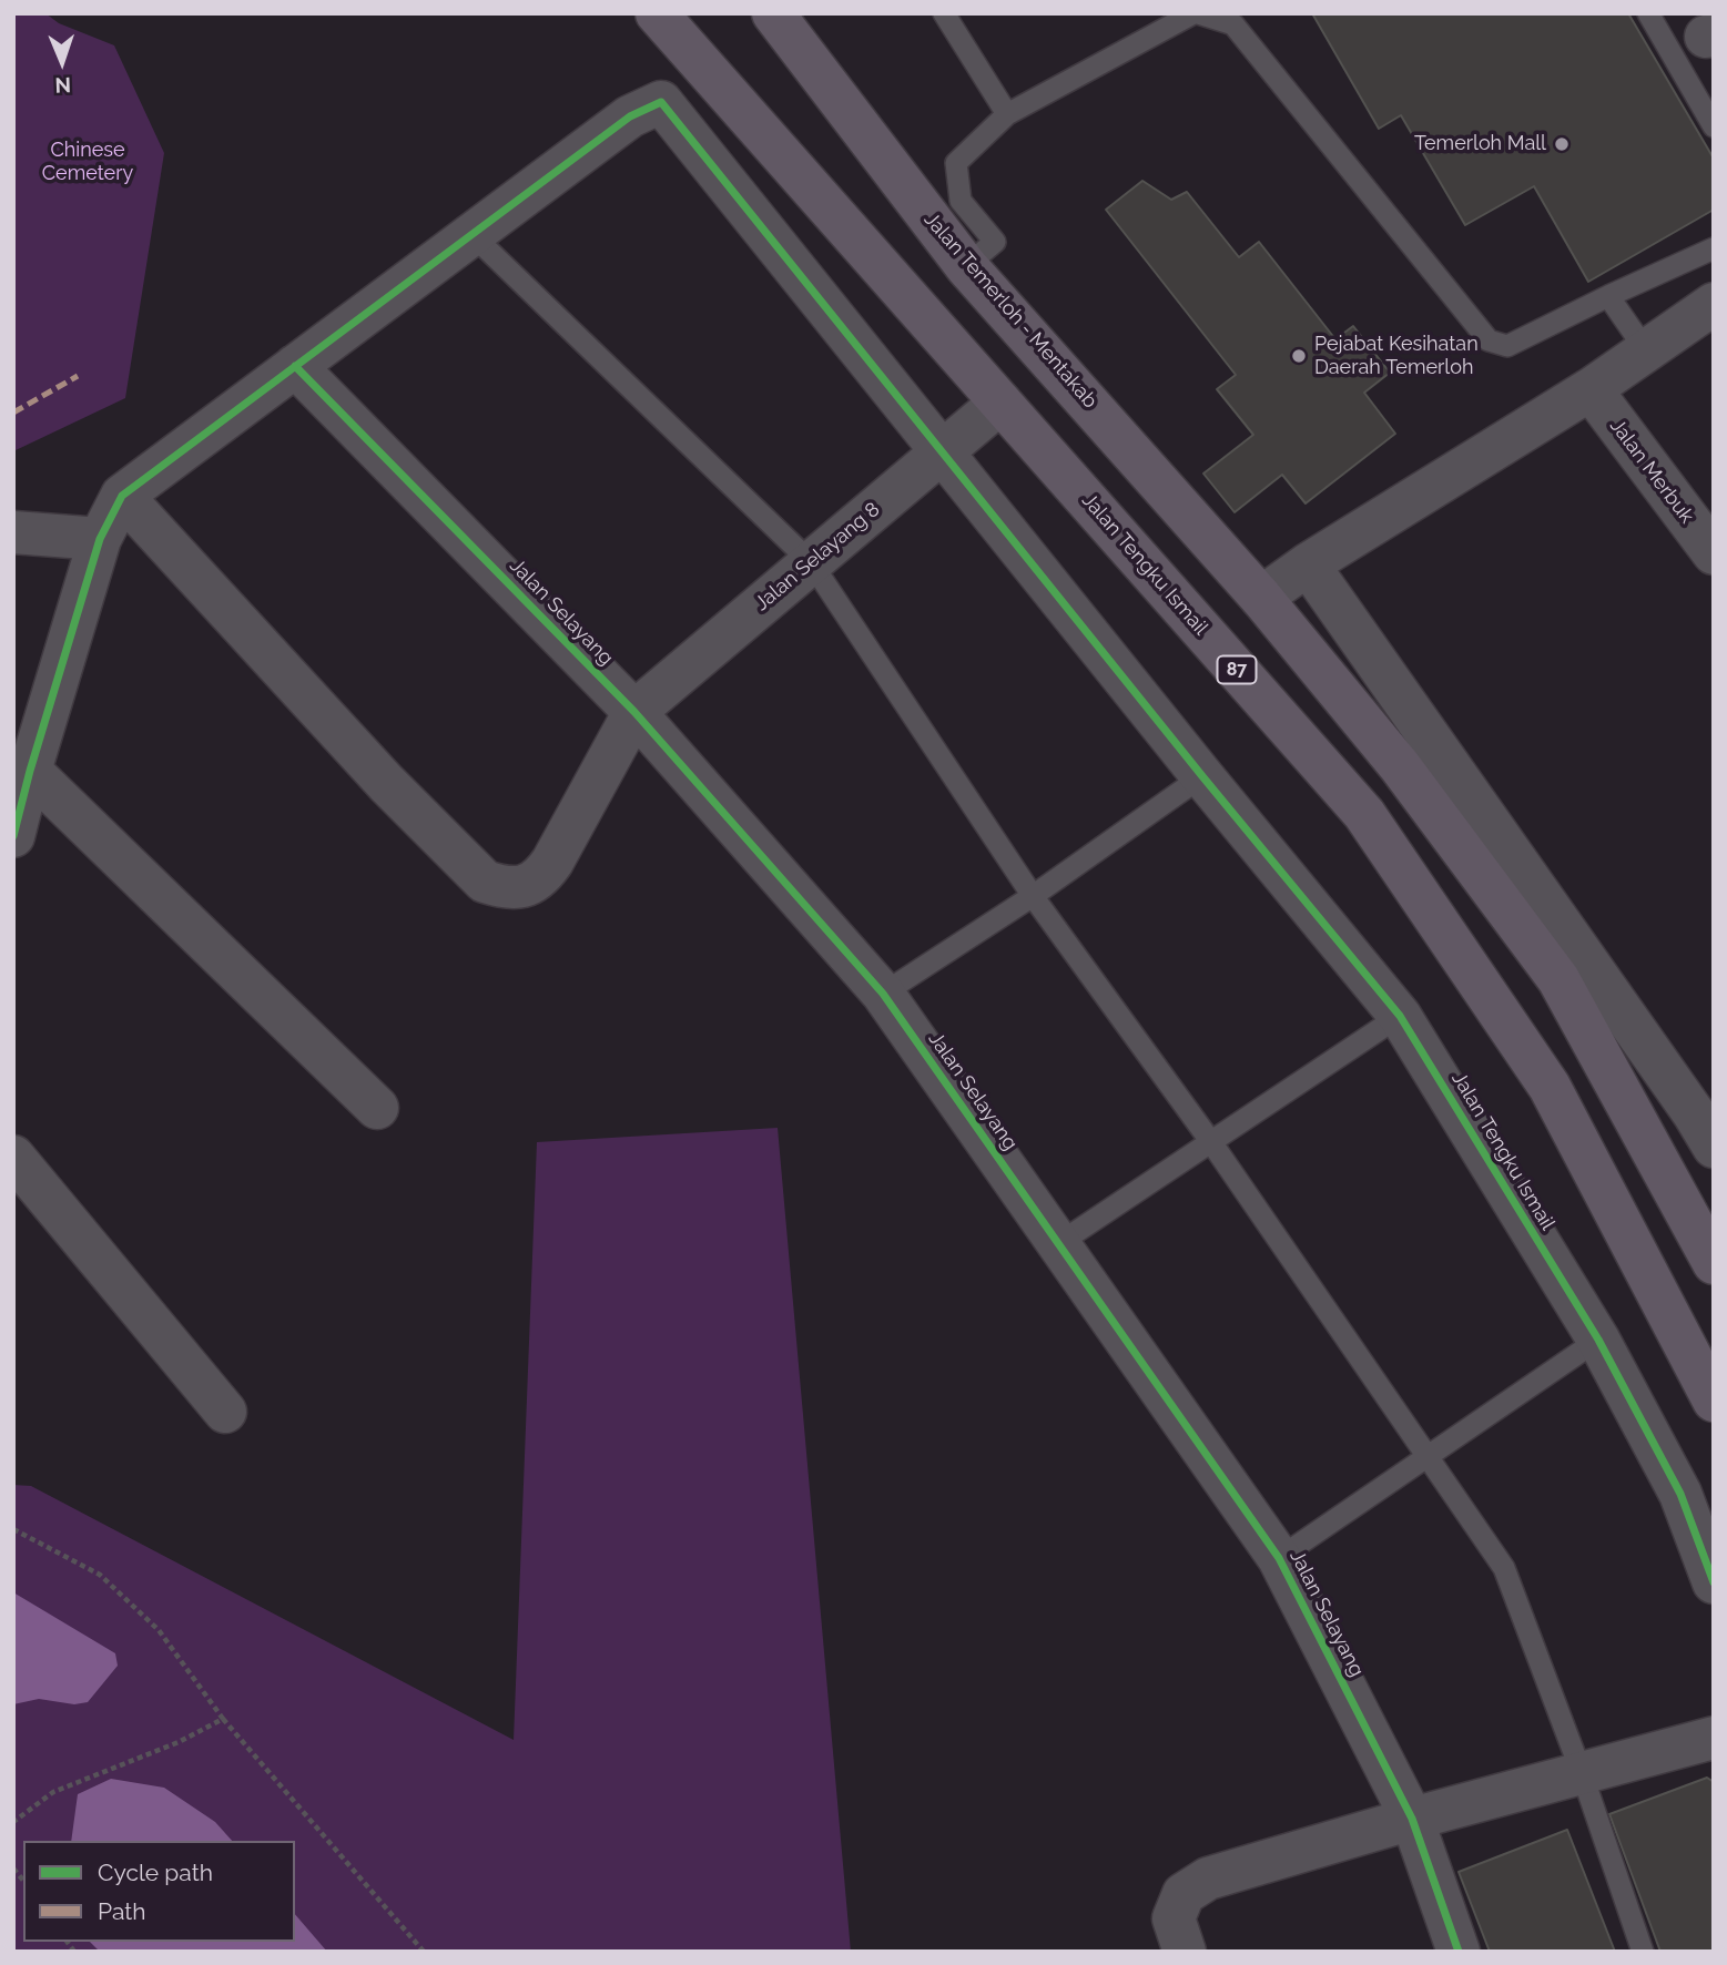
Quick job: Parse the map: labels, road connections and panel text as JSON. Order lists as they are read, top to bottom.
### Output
{
  "streets": {
    "main road": ["Jalan Temerloh - Mentakab", "Jalan Tengku Ismail", "87"],
    "street": ["Jalan Merbuk", "Jalan Selayang 8", "Jalan Selayang"]
  },
  "crossings": [
    ["Jalan Selayang 8", "Jalan Tengku Ismail"],
    ["Jalan Selayang 8", "Jalan Selayang"]
  ],
  "parks": ["Chinese Cemetery"],
  "places": ["Temerloh Mall", "Pejabat Kesihatan Daerah Temerloh"],
  "legend": ["Cycle path", "Path"],
  "north": "bottom"
}
